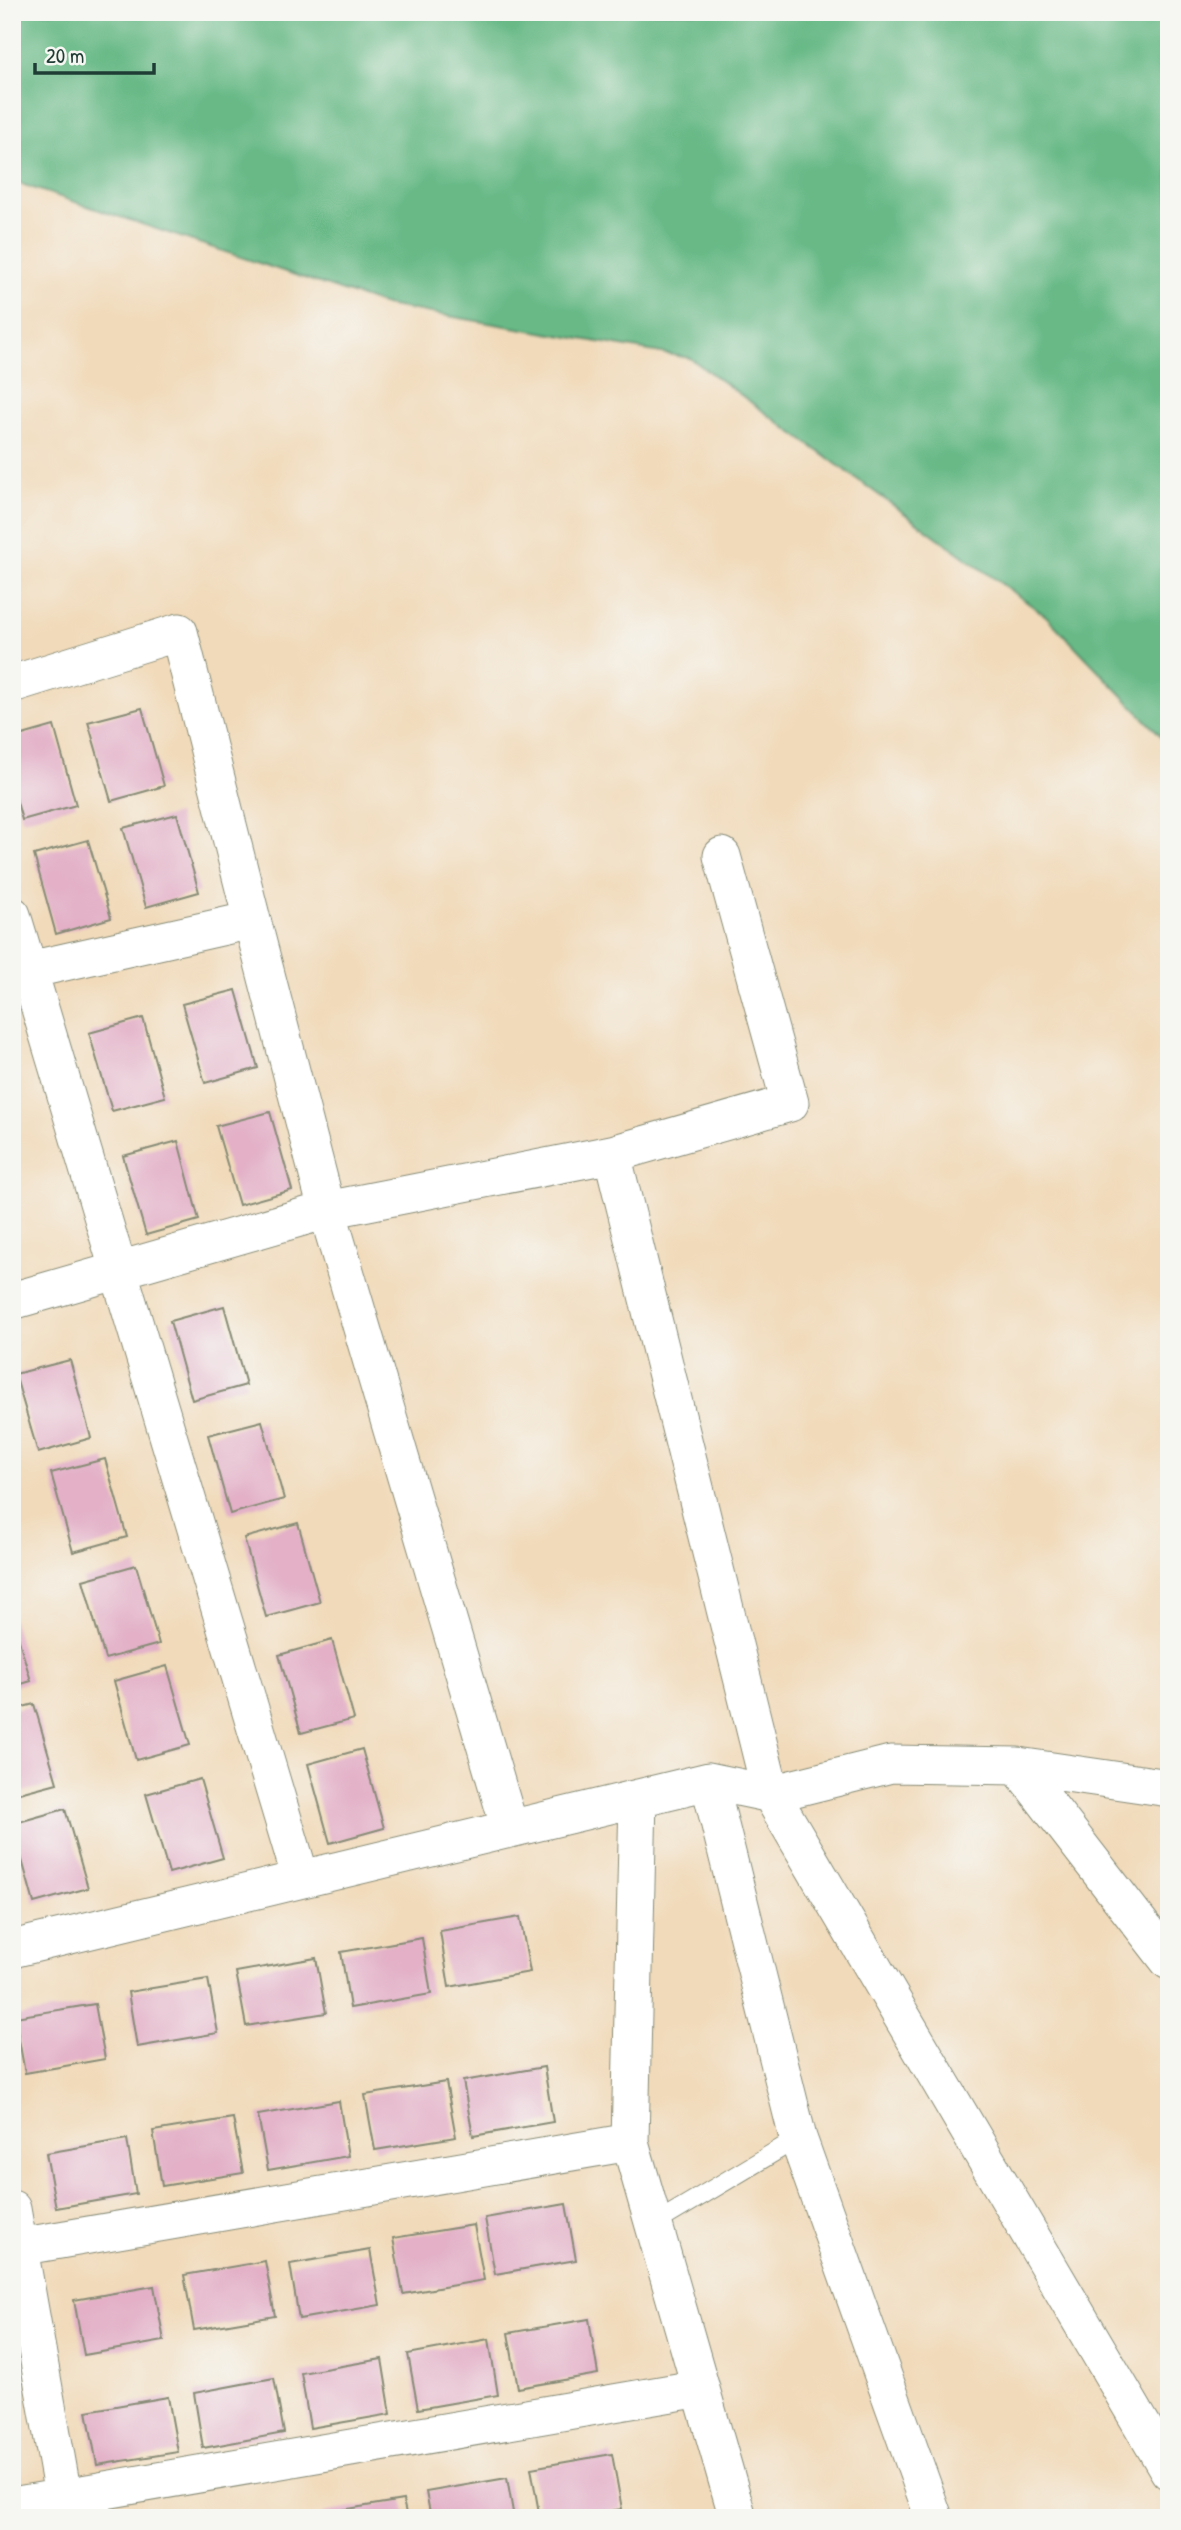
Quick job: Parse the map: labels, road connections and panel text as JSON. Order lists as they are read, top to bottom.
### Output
{
  "scale_bar": "20 m"
}
